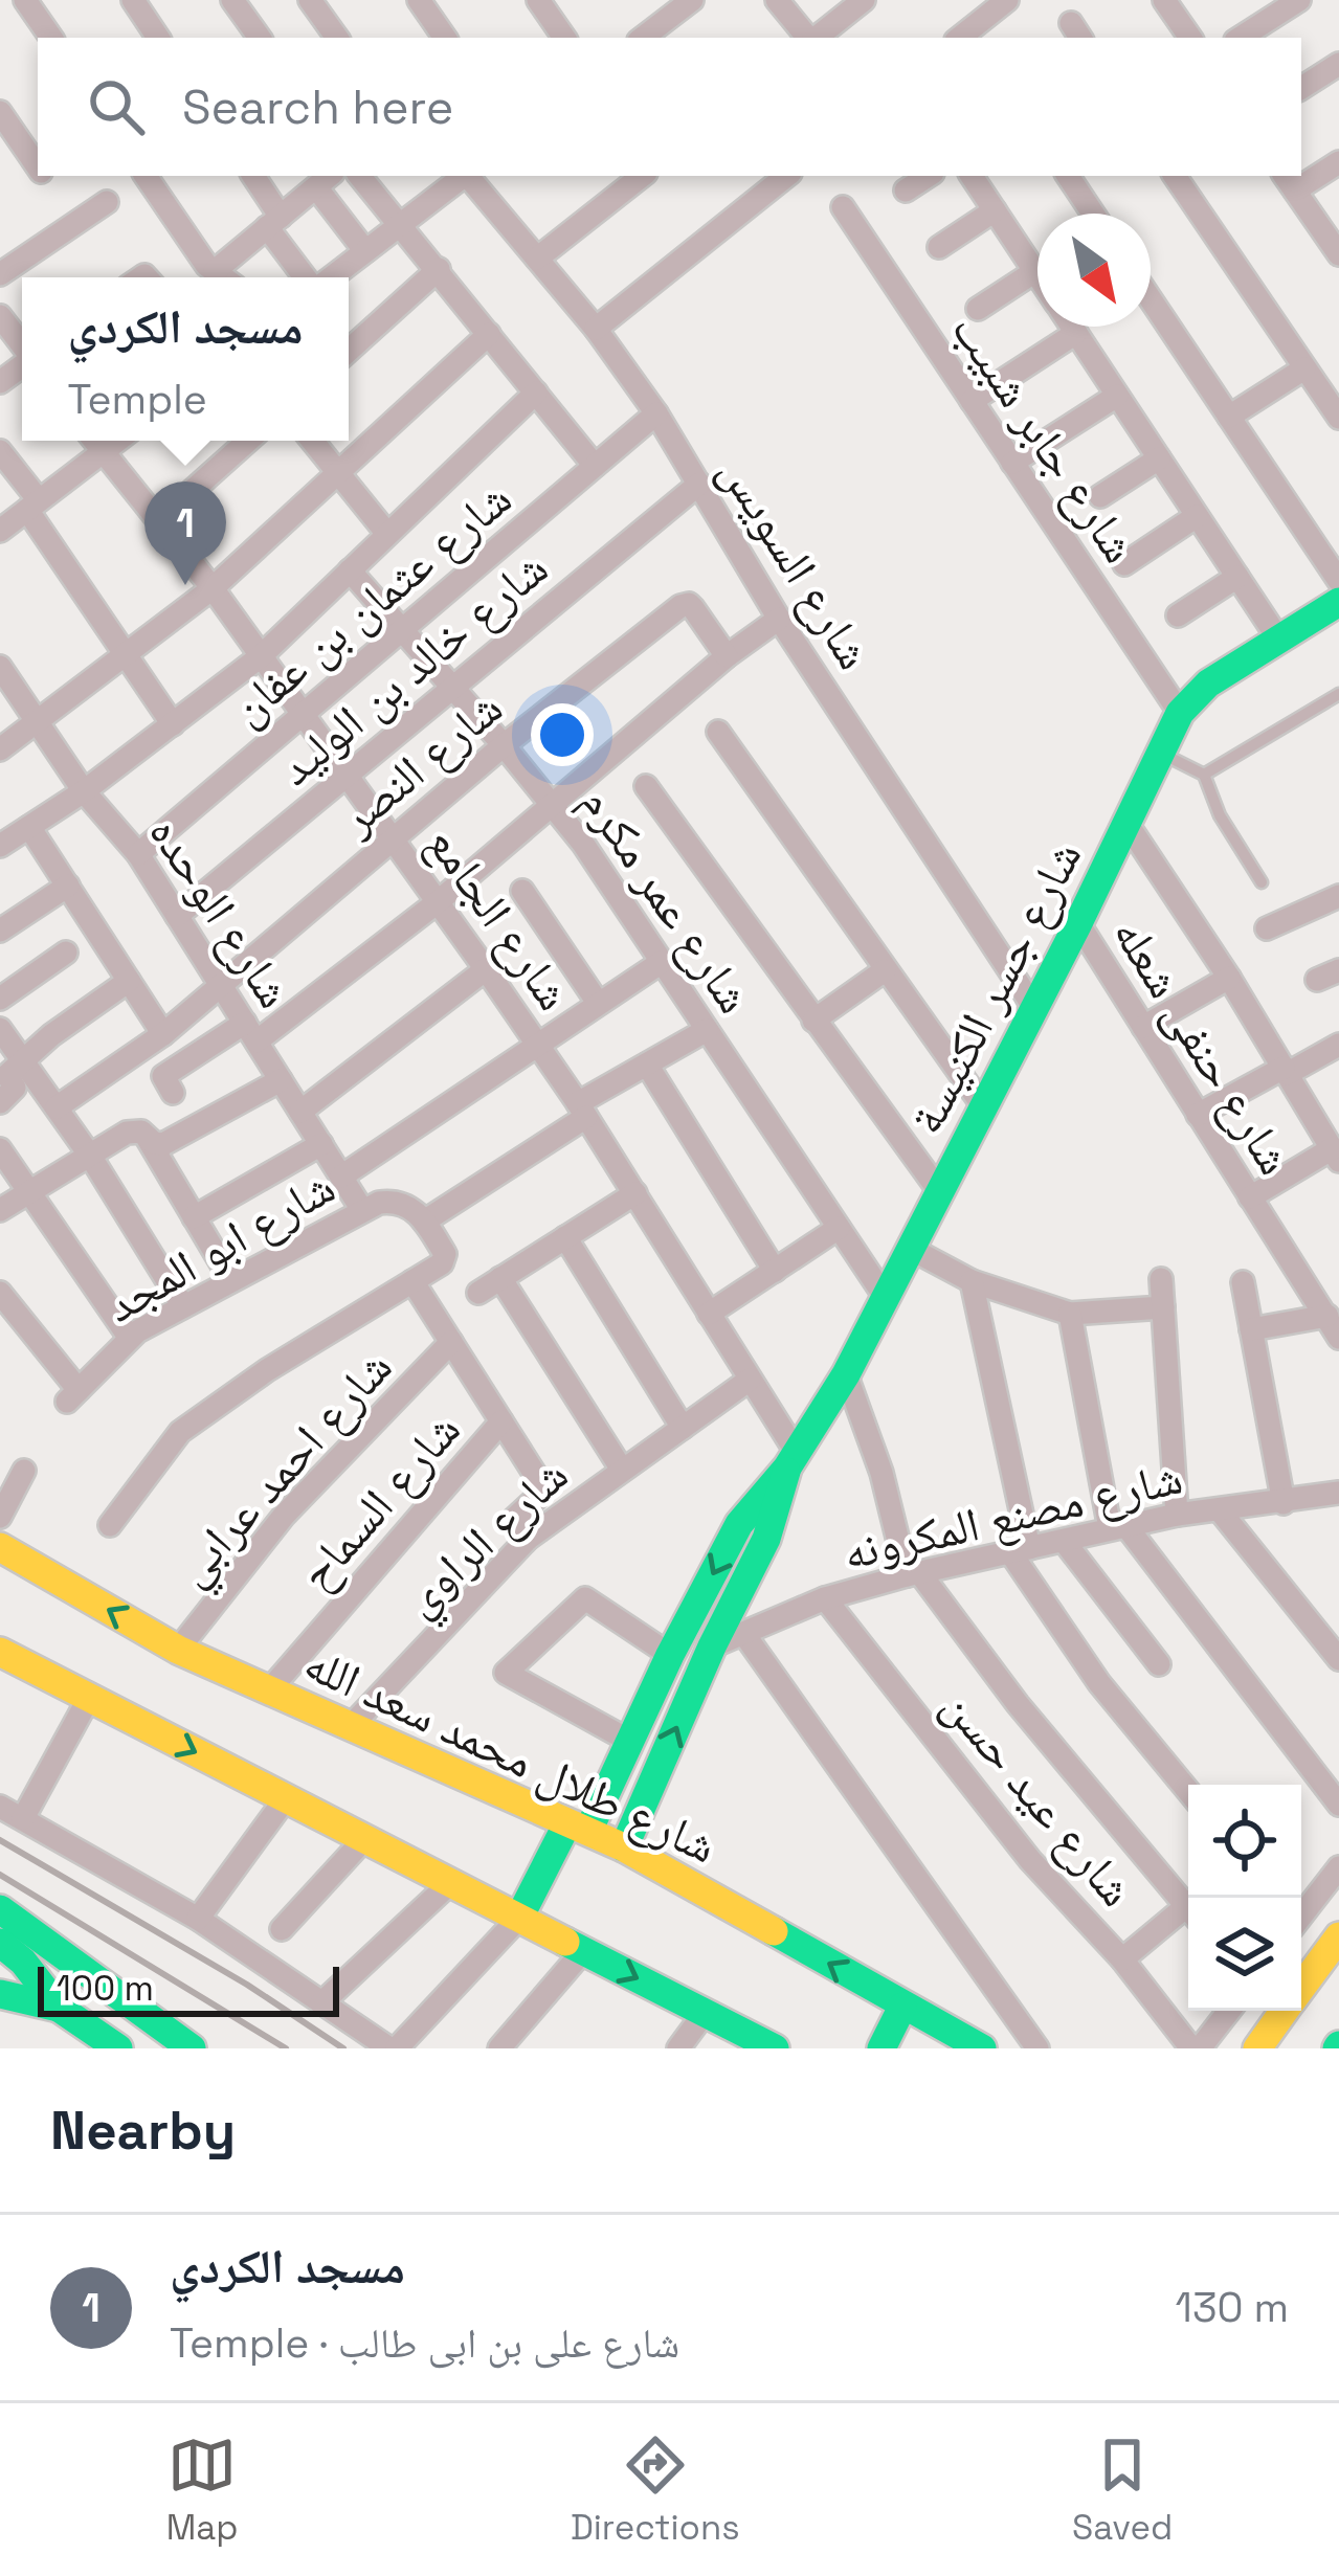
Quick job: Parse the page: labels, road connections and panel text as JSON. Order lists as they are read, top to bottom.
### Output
{
  "streets": {
    "main road": ["شارع جسر الكنيسة", "شارع طلال محمد سعد الله"],
    "street": [
      "شارع جابر شبيب",
      "شارع السويس",
      "شارع عثمان بن عفان",
      "شارع خالد بن الوليد",
      "شارع النصر",
      "شارع عمر مكرم",
      "شارع الوحده",
      "شارع الجامع",
      "شارع حنفى شعله",
      "شارع ابو المجد",
      "شارع احمد عرابي",
      "شارع السماح",
      "شارع مصنع المكرونه",
      "شارع الراوي",
      "شارع عيد حسن"
    ]
  },
  "crossings": [
    ["شارع جابر شبيب", "شارع جسر الكنيسة"],
    ["شارع السويس", "شارع عثمان بن عفان"],
    ["شارع السويس", "شارع خالد بن الوليد"],
    ["شارع السويس", "شارع جسر الكنيسة"],
    ["شارع عثمان بن عفان", "شارع عمر مكرم"],
    ["شارع عثمان بن عفان", "شارع الوحده"],
    ["شارع عثمان بن عفان", "شارع الجامع"],
    ["شارع خالد بن الوليد", "شارع عمر مكرم"],
    ["شارع خالد بن الوليد", "شارع الوحده"],
    ["شارع خالد بن الوليد", "شارع الجامع"],
    ["شارع النصر", "شارع عمر مكرم"],
    ["شارع النصر", "شارع الوحده"],
    ["شارع النصر", "شارع الجامع"],
    ["شارع عمر مكرم", "شارع جسر الكنيسة"],
    ["شارع الوحده", "شارع ابو المجد"],
    ["شارع الجامع", "شارع جسر الكنيسة"],
    ["شارع الجامع", "شارع الراوي"],
    ["شارع جسر الكنيسة", "شارع حنفى شعله"],
    ["شارع جسر الكنيسة", "شارع مصنع المكرونه"],
    ["شارع جسر الكنيسة", "شارع طلال محمد سعد الله"],
    ["شارع احمد عرابي", "شارع طلال محمد سعد الله"],
    ["شارع السماح", "شارع طلال محمد سعد الله"],
    ["شارع مصنع المكرونه", "شارع عيد حسن"],
    ["شارع الراوي", "شارع طلال محمد سعد الله"]
  ],
  "scale_bar": "100 m",
  "north": "bottom right",
  "page": {
    "search": "Search here",
    "popup": ["مسجد الكردي", "Temple"],
    "pins": "1",
    "scale": "100 m",
    "heading": "Nearby",
    "list": [
      {
        "mark": "1",
        "name": "مسجد الكردي",
        "note": "Temple · شارع على بن ابى طالب",
        "value": "130 m"
      }
    ],
    "nav": ["Map", "Directions", "Saved"]
  }
}
